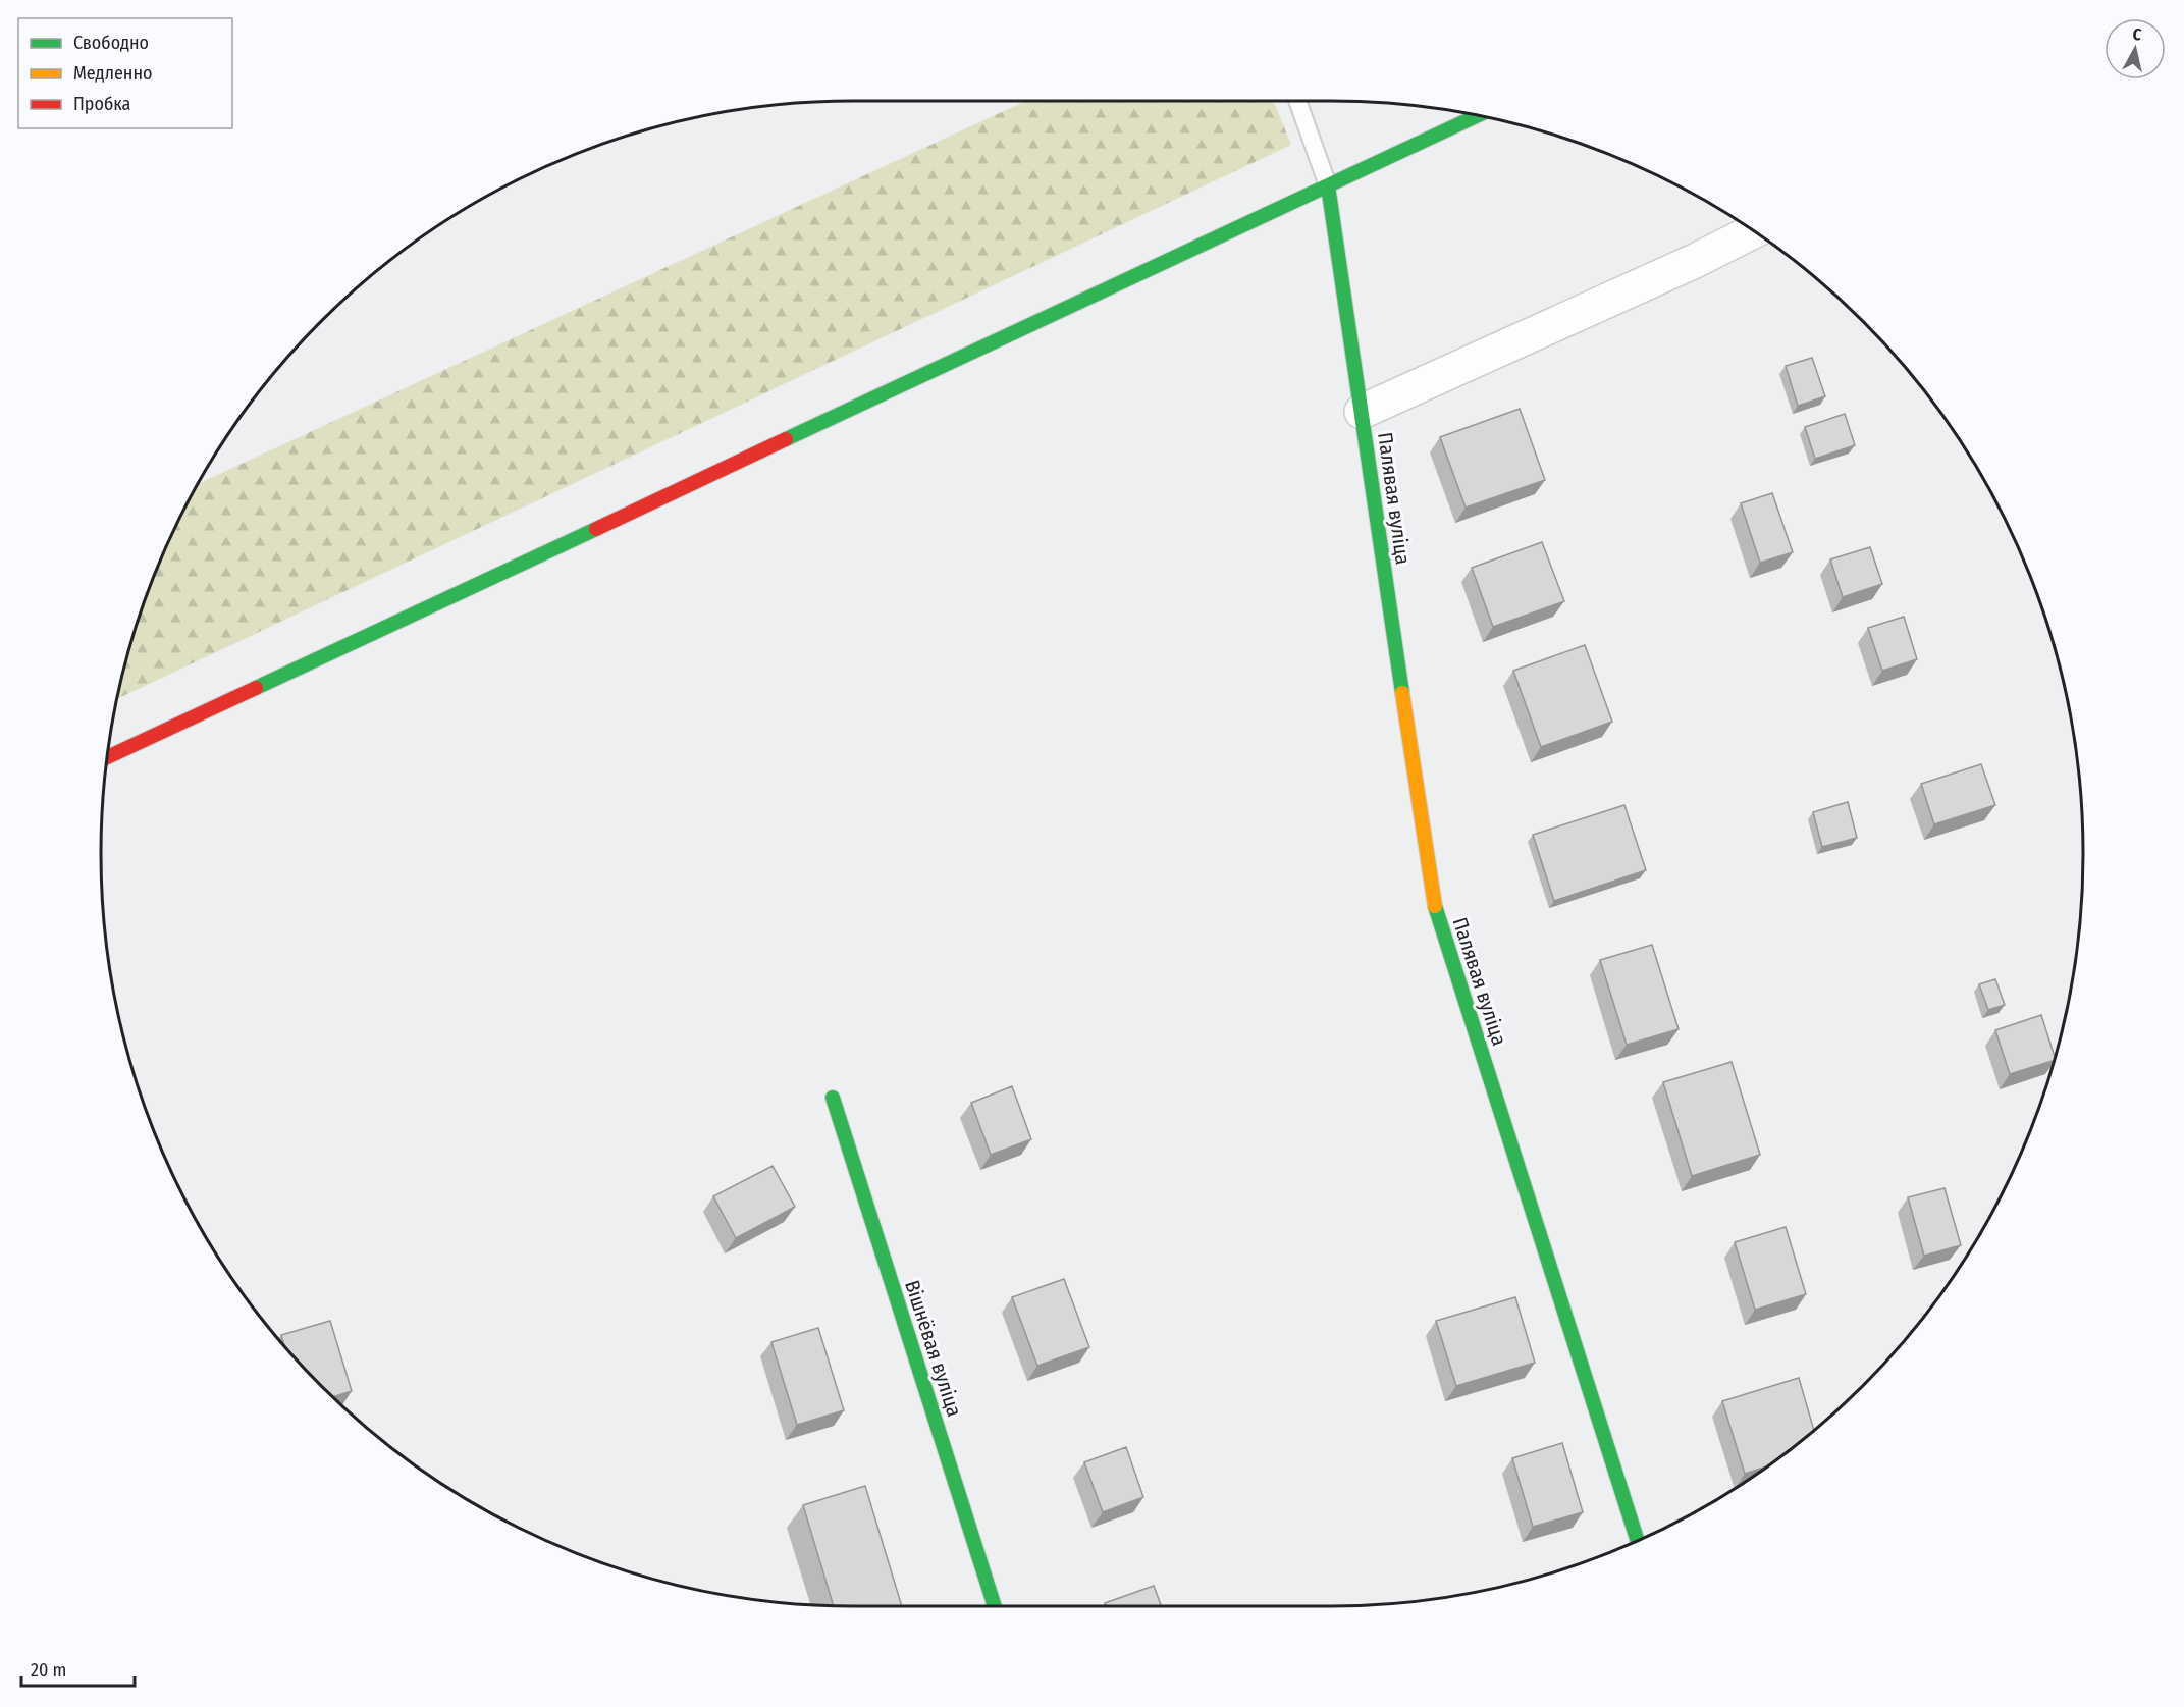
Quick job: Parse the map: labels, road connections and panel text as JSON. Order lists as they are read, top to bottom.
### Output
{
  "streets": {
    "street": ["Палявая вуліца", "Вішнёвая вуліца"]
  },
  "legend": ["Свободно", "Медленно", "Пробка"],
  "scale_bar": "20 m",
  "north": "top"
}
